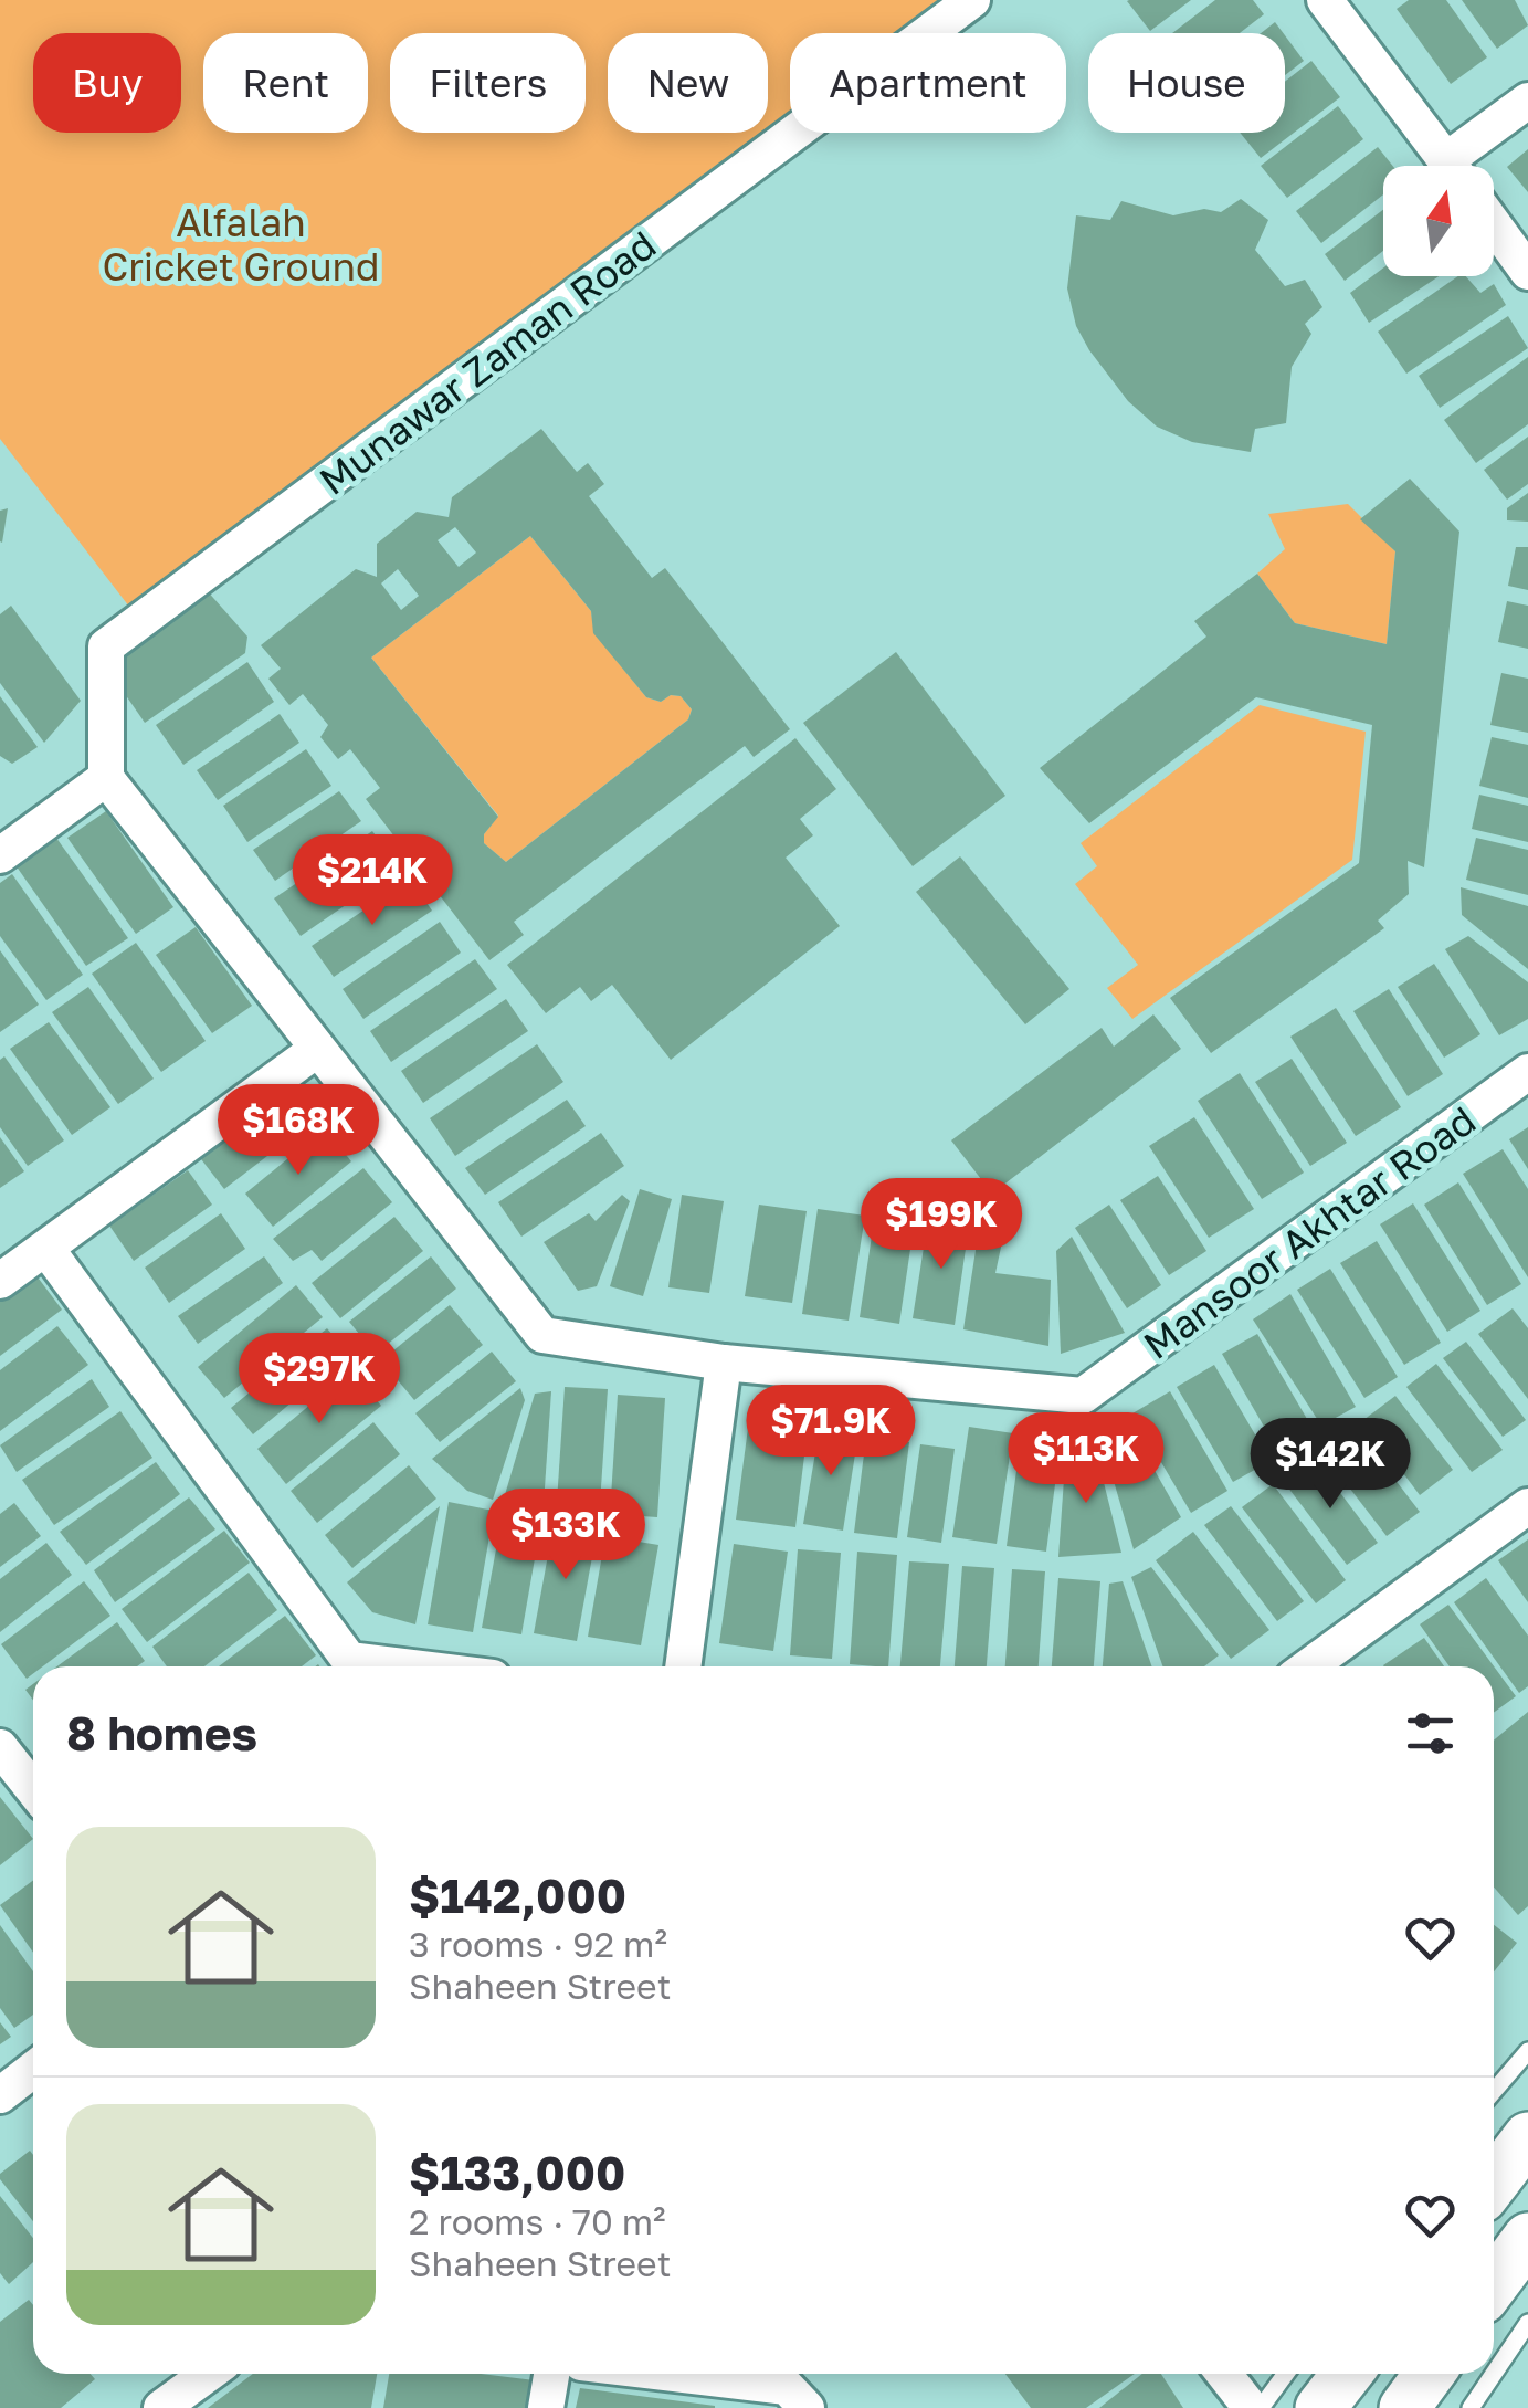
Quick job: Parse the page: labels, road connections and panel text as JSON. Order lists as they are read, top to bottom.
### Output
{
  "streets": {
    "street": ["Munawar Zaman Road", "Mansoor Akhtar Road"]
  },
  "crossings": [
    ["Munawar Zaman Road", "Mansoor Akhtar Road"]
  ],
  "parks": ["Alfalah Cricket Ground"],
  "north": "top",
  "page": {
    "chip": [
      "Buy",
      "Rent",
      "Filters",
      "New",
      "Apartment",
      "House"
    ],
    "price": [
      "$214K",
      "$168K",
      "$199K",
      "$297K",
      "$71.9K",
      "$113K",
      "$142K",
      "$133K"
    ],
    "heading": "8 homes",
    "list": [
      {
        "name": "$142,000",
        "note": "3 rooms · 92 m² · Shaheen Street"
      },
      {
        "name": "$133,000",
        "note": "2 rooms · 70 m² · Shaheen Street"
      }
    ]
  }
}
